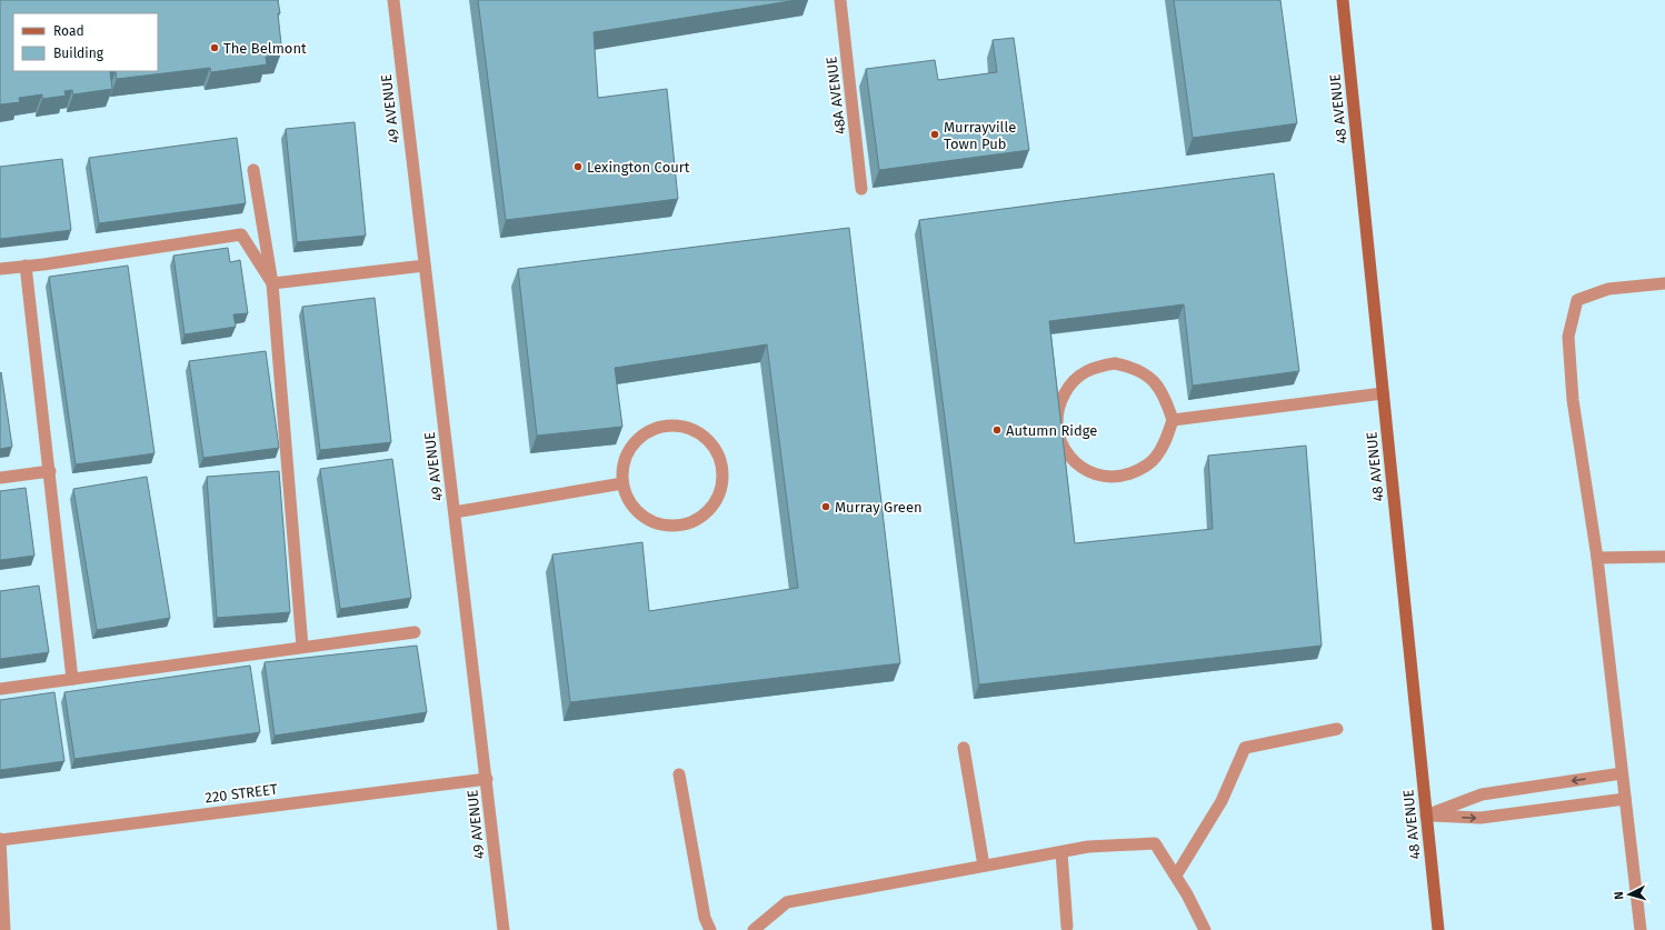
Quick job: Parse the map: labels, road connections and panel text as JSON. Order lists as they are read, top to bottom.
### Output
{
  "streets": {
    "main road": ["48 AVENUE"],
    "street": ["48A AVENUE", "49 AVENUE", "220 STREET"]
  },
  "crossings": [
    ["49 AVENUE", "220 STREET"]
  ],
  "places": [
    "The Belmont",
    "Murrayville Town Pub",
    "Lexington Court",
    "Autumn Ridge",
    "Murray Green"
  ],
  "legend": ["Road", "Building"],
  "north": "left"
}
